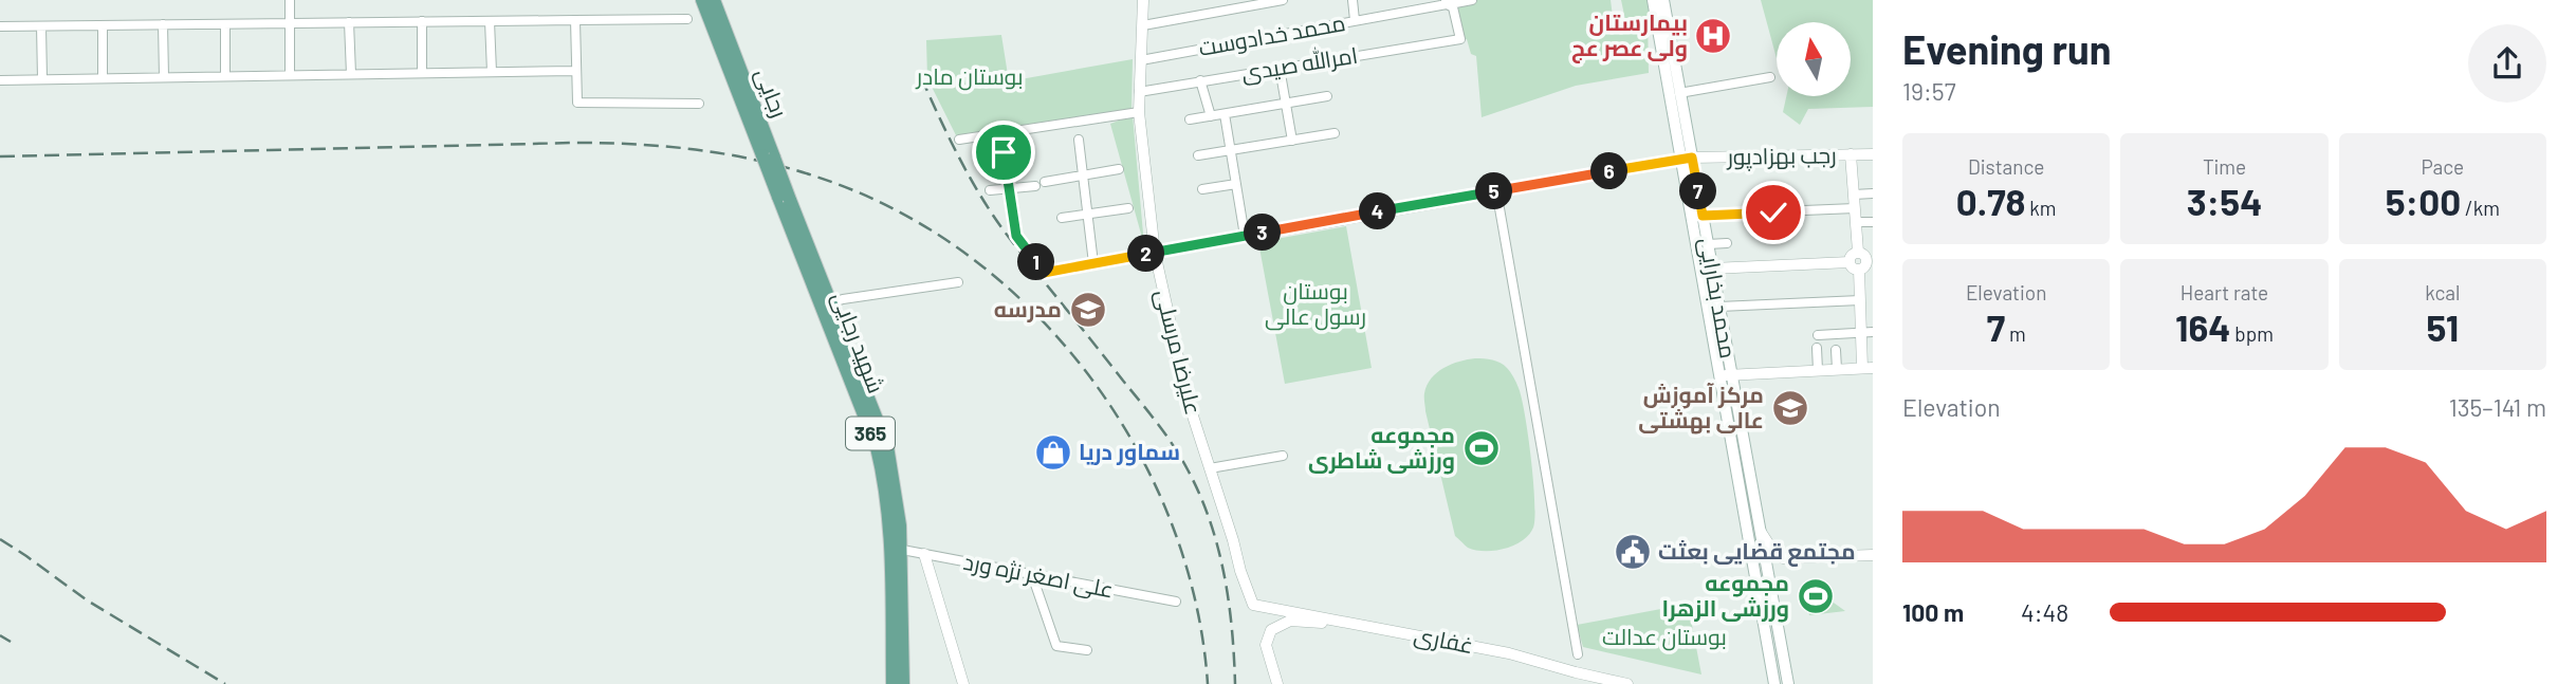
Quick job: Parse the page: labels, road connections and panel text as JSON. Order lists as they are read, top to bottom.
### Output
{
  "streets": {
    "main road": [
      "رجایی",
      "محمد بخارایی",
      "شهید رجایی",
      "365"
    ],
    "street": [
      "محمد خدادوست",
      "امرالله صیدی",
      "رجب بهزادپور",
      "علیرضا مرسلی",
      "علی اصغر نژه ورد",
      "غفاری"
    ]
  },
  "crossings": [
    ["محمد خدادوست", "امرالله صیدی"],
    ["محمد خدادوست", "علیرضا مرسلی"],
    ["امرالله صیدی", "علیرضا مرسلی"],
    ["رجایی", "شهید رجایی"],
    ["رجب بهزادپور", "محمد بخارایی"],
    ["رجب بهزادپور", "علیرضا مرسلی"],
    ["شهید رجایی", "علی اصغر نژه ورد"],
    ["علیرضا مرسلی", "غفاری"]
  ],
  "parks": ["بوستان مادر", "بوستان رسول عالی", "بوستان عدالت"],
  "places": {
    "hospital": ["بیمارستان ولی عصر عج"],
    "school or university": ["مدرسه", "مرکز آموزش عالی بهشتی"],
    "sports": ["مجموعه ورزشی شاطری", "مجموعه ورزشی الزهرا"],
    "shop": ["سماور دریا"],
    "public building": ["مجتمع قضایی بعثت"]
  },
  "north": "top",
  "page": {
    "heading": ["Evening run", "19:57"],
    "stats": [
      ["Distance", "0.78 km"],
      ["Time", "3:54"],
      ["Pace", "5:00 /km"],
      ["Elevation", "7 m"],
      ["Heart rate", "164 bpm"],
      ["kcal", "51"]
    ],
    "pins": [
      "6",
      "5",
      "7",
      "4",
      "3",
      "2",
      "1"
    ],
    "chart": ["Elevation", "135–141 m"],
    "list": [
      {
        "name": "100 m",
        "note": "4:48"
      }
    ]
  }
}
